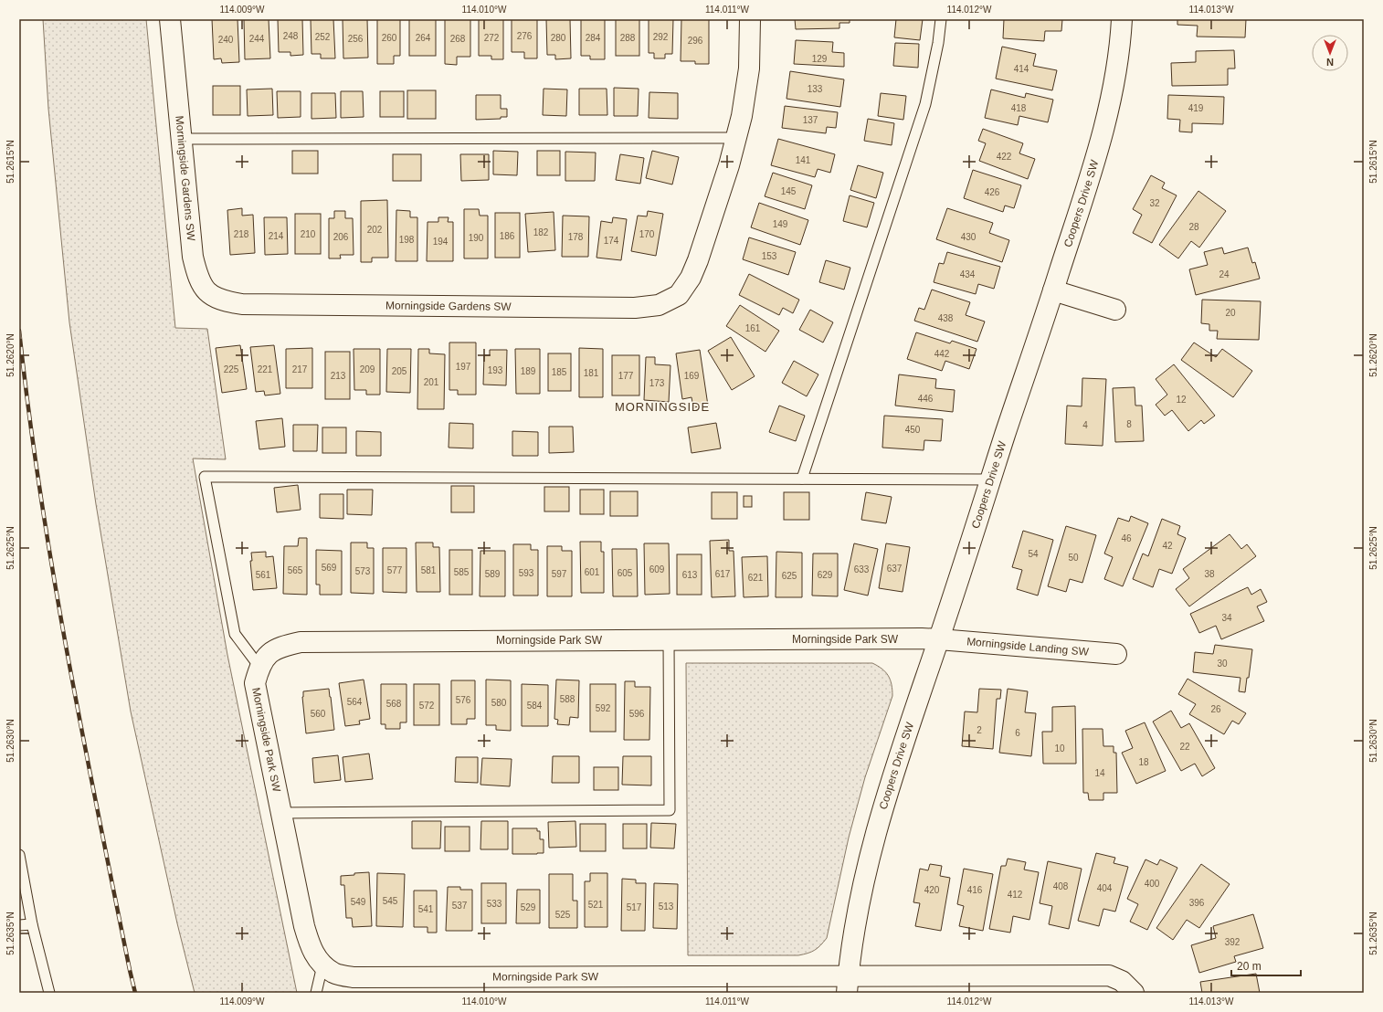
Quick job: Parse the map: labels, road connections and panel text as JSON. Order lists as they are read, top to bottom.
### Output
{
  "streets": {
    "street": [
      "Morningside Gardens SW",
      "Coopers Drive SW",
      "Morningside Park SW",
      "Morningside Landing SW"
    ]
  },
  "crossings": [
    ["Coopers Drive SW", "Morningside Park SW"],
    ["Coopers Drive SW", "Morningside Landing SW"],
    ["Morningside Park SW", "Morningside Landing SW"]
  ],
  "districts": ["MORNINGSIDE"],
  "house_numbers": [
    "248",
    "276",
    "252",
    "292",
    "260",
    "264",
    "272",
    "280",
    "284",
    "288",
    "244",
    "256",
    "268",
    "240",
    "296",
    "129",
    "414",
    "133",
    "418",
    "419",
    "137",
    "422",
    "141",
    "145",
    "426",
    "32",
    "149",
    "28",
    "202",
    "182",
    "218",
    "210",
    "170",
    "214",
    "186",
    "206",
    "178",
    "430",
    "190",
    "198",
    "174",
    "194",
    "153",
    "434",
    "24",
    "20",
    "438",
    "161",
    "442",
    "197",
    "225",
    "221",
    "217",
    "209",
    "193",
    "205",
    "189",
    "185",
    "181",
    "213",
    "177",
    "169",
    "201",
    "173",
    "446",
    "12",
    "8",
    "4",
    "450",
    "46",
    "42",
    "54",
    "50",
    "569",
    "637",
    "609",
    "633",
    "565",
    "577",
    "581",
    "573",
    "585",
    "601",
    "593",
    "605",
    "589",
    "597",
    "617",
    "38",
    "561",
    "613",
    "629",
    "625",
    "621",
    "34",
    "30",
    "588",
    "576",
    "564",
    "580",
    "568",
    "572",
    "584",
    "592",
    "26",
    "560",
    "596",
    "2",
    "6",
    "22",
    "10",
    "18",
    "14",
    "400",
    "408",
    "404",
    "420",
    "416",
    "412",
    "545",
    "549",
    "396",
    "533",
    "521",
    "537",
    "513",
    "529",
    "517",
    "541",
    "525",
    "392"
  ],
  "scale_bar": "20 m",
  "north": "bottom",
  "coordinates": [
    "114.009°W",
    "114.010°W",
    "114.011°W",
    "114.012°W",
    "114.013°W",
    "51.2615°N",
    "51.2620°N",
    "51.2625°N",
    "51.2630°N",
    "51.2635°N"
  ]
}
